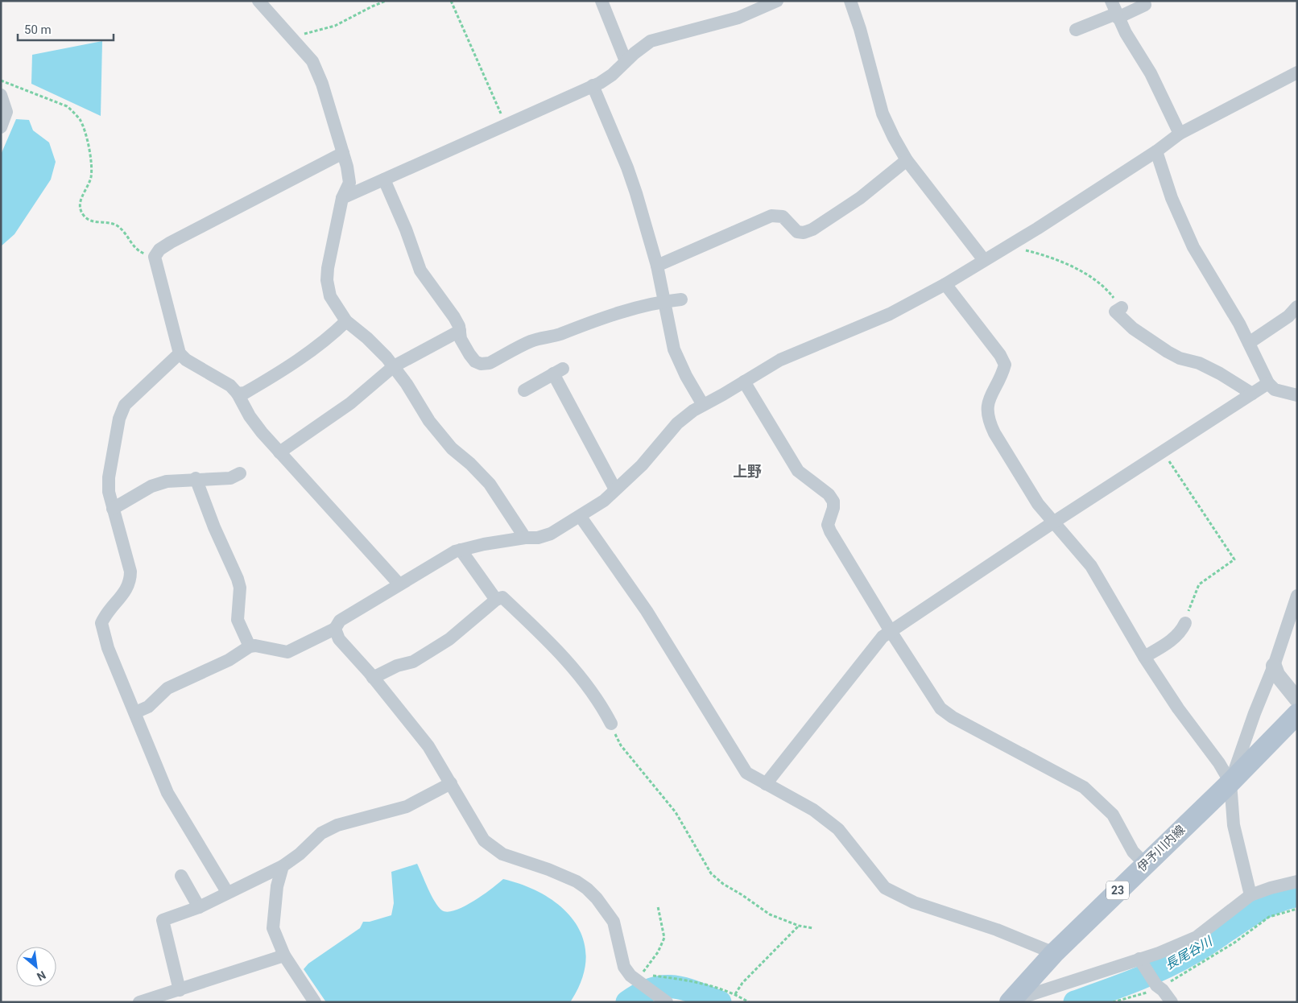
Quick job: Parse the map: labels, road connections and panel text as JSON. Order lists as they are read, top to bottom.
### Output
{
  "streets": {
    "main road": ["伊予川内線", "23"]
  },
  "districts": ["上野"],
  "water": ["長尾谷川"],
  "scale_bar": "50 m",
  "north": "bottom right"
}
